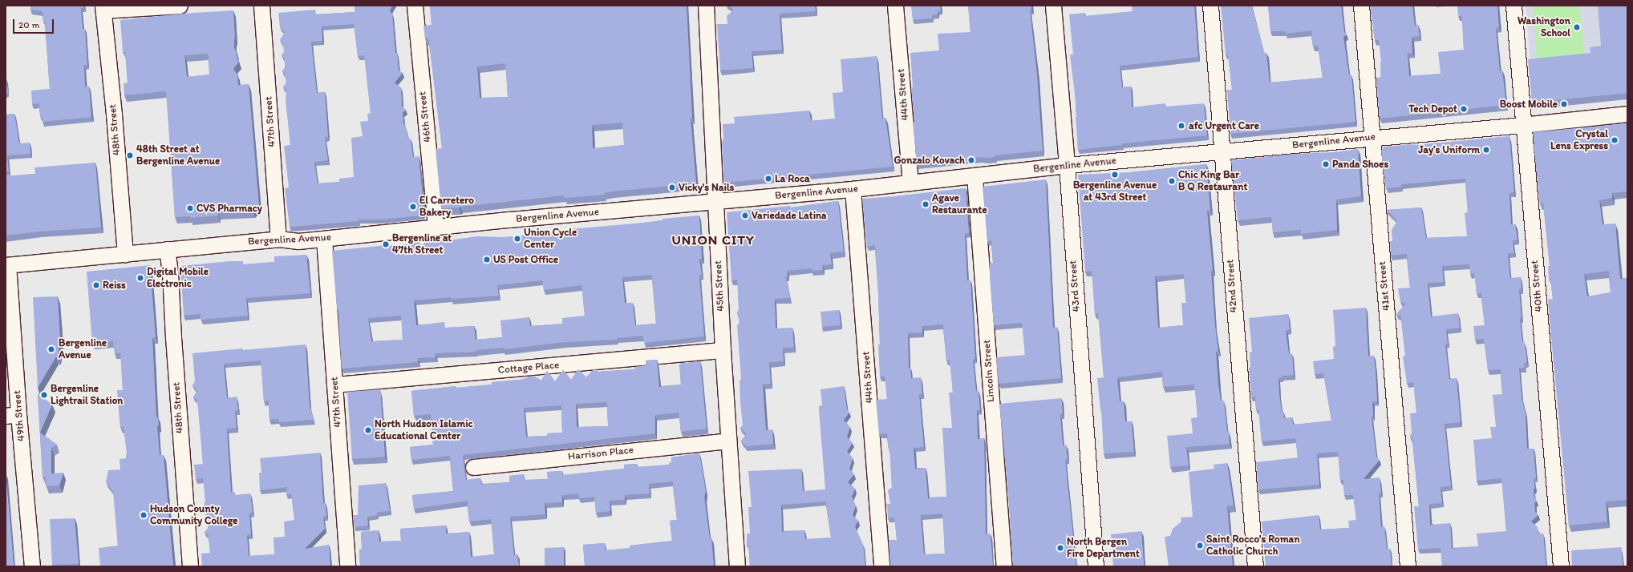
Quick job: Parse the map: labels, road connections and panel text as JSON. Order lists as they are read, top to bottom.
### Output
{
  "streets": {
    "street": [
      "44th Street",
      "46th Street",
      "47th Street",
      "48th Street",
      "Bergenline Avenue",
      "45th Street",
      "43rd Street",
      "42nd Street",
      "41st Street",
      "40th Street",
      "Cottage Place",
      "Lincoln Street",
      "49th Street",
      "Harrison Place"
    ]
  },
  "crossings": [
    ["44th Street", "Bergenline Avenue"],
    ["46th Street", "Bergenline Avenue"],
    ["47th Street", "Bergenline Avenue"],
    ["47th Street", "Cottage Place"],
    ["48th Street", "Bergenline Avenue"],
    ["Bergenline Avenue", "45th Street"],
    ["Bergenline Avenue", "43rd Street"],
    ["Bergenline Avenue", "42nd Street"],
    ["Bergenline Avenue", "41st Street"],
    ["Bergenline Avenue", "40th Street"],
    ["Bergenline Avenue", "Lincoln Street"],
    ["Bergenline Avenue", "49th Street"],
    ["45th Street", "Cottage Place"],
    ["45th Street", "Harrison Place"]
  ],
  "districts": ["UNION CITY"],
  "places": [
    "Washington School",
    "Boost Mobile",
    "Tech Depot",
    "afc Urgent Care",
    "Crystal Lens Express",
    "Jay’s Uniform",
    "48th Street at Bergenline Avenue",
    "Gonzalo Kovach",
    "Panda Shoes",
    "Bergenline Avenue at 43rd Street",
    "La Roca",
    "Chic King Bar B Q Restaurant",
    "Vicky's Nails",
    "Agave Restaurante",
    "El Carretero Bakery",
    "CVS Pharmacy",
    "Variedade Latina",
    "Union Cycle Center",
    "Bergenline at 47th Street",
    "US Post Office",
    "Digital Mobile Electronic",
    "Reiss",
    "Bergenline Avenue",
    "Bergenline Lightrail Station",
    "North Hudson Islamic Educational Center",
    "Hudson County Community College",
    "Saint Rocco's Roman Catholic Church",
    "North Bergen Fire Department"
  ],
  "scale_bar": "20 m"
}
